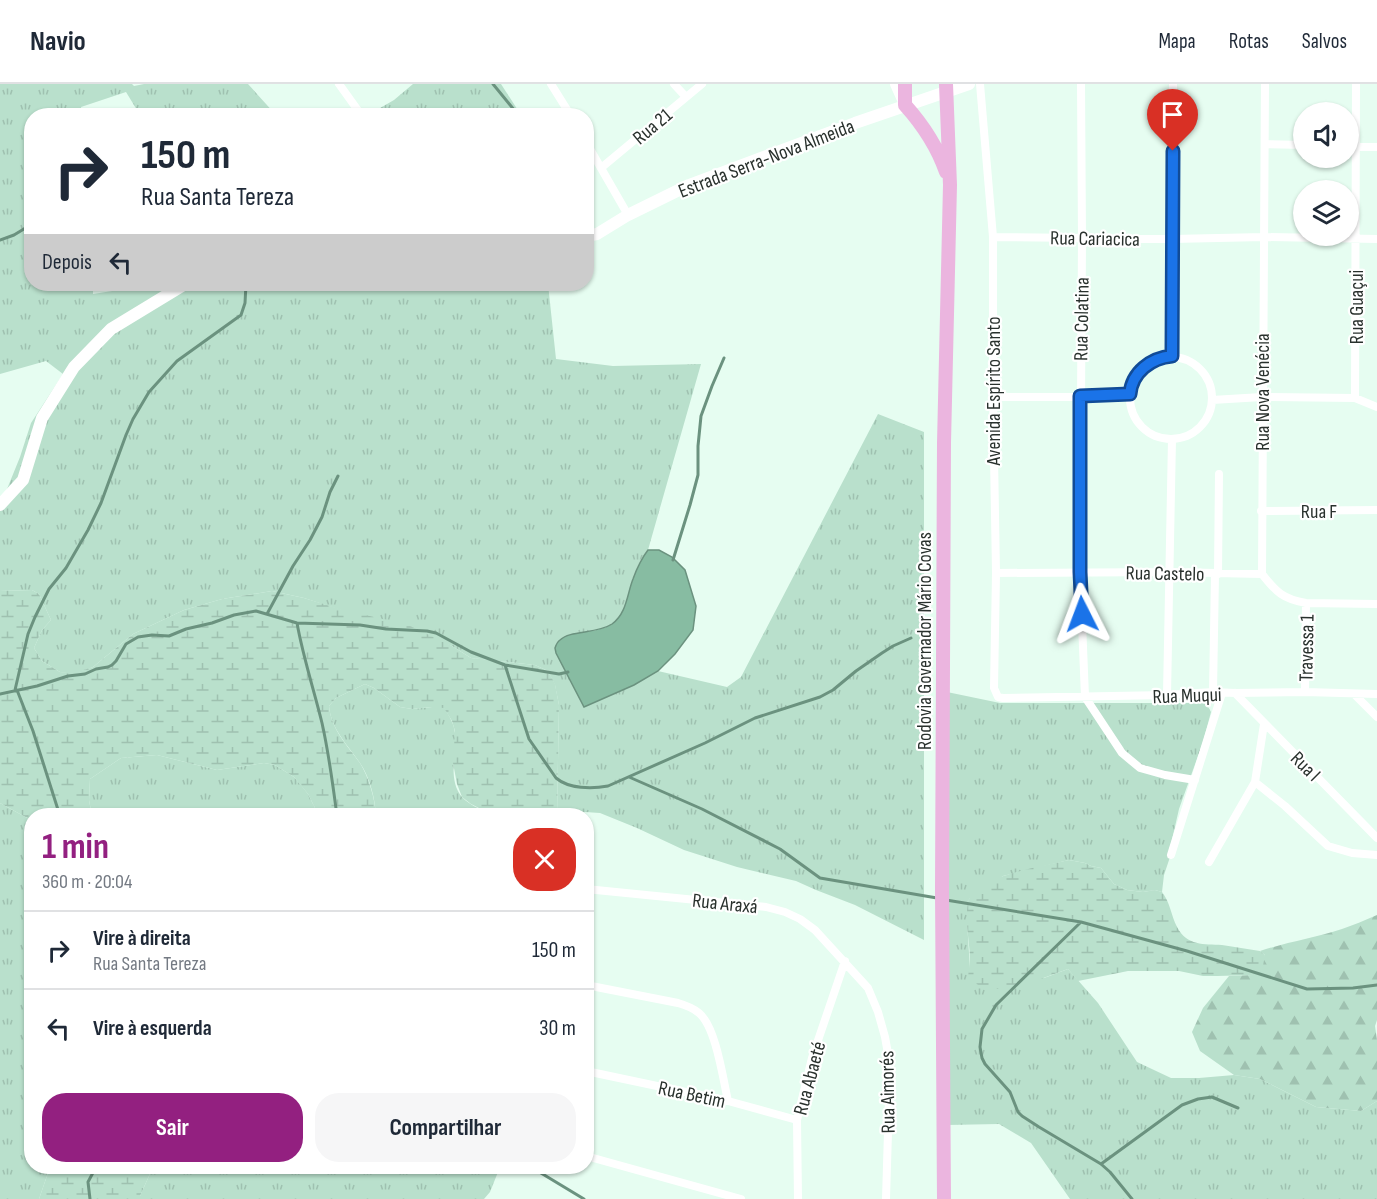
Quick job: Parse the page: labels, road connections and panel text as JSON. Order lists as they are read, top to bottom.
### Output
{
  "streets": {
    "main road": ["Rodovia Governador Mário Covas"],
    "street": [
      "Rua 21",
      "Estrada Serra-Nova Almeida",
      "Rua Cariacica",
      "Rua Guaçui",
      "Rua Colatina",
      "Avenida Espírito Santo",
      "Rua Nova Venécia",
      "Rua F",
      "Rua Castelo",
      "Travessa 1",
      "Rua Muqui",
      "Rua I",
      "Rua Araxá",
      "Rua Abaeté",
      "Rua Aimorés",
      "Rua Betim"
    ]
  },
  "crossings": [
    ["Estrada Serra-Nova Almeida", "Rodovia Governador Mário Covas"],
    ["Rua Cariacica", "Rua Colatina"],
    ["Rua Cariacica", "Avenida Espírito Santo"],
    ["Rua Cariacica", "Rua Nova Venécia"],
    ["Rua Colatina", "Rua Castelo"],
    ["Rua Colatina", "Rua Muqui"],
    ["Avenida Espírito Santo", "Rua Castelo"],
    ["Avenida Espírito Santo", "Rua Muqui"],
    ["Rua Nova Venécia", "Rua F"],
    ["Rua Nova Venécia", "Rua Castelo"],
    ["Travessa 1", "Rua Muqui"],
    ["Rua Muqui", "Rua I"],
    ["Rua Araxá", "Rua Abaeté"],
    ["Rua Araxá", "Rua Aimorés"],
    ["Rua Abaeté", "Rua Aimorés"],
    ["Rua Abaeté", "Rua Betim"]
  ],
  "page": {
    "header": "Navio",
    "nav": ["Mapa", "Rotas", "Salvos"],
    "turn": ["150 m", "Rua Santa Tereza"],
    "then": "Depois",
    "heading": ["1 min", "360 m · 20:04"],
    "list": [
      {
        "name": "Vire à direita",
        "note": "Rua Santa Tereza",
        "value": "150 m"
      },
      {
        "name": "Vire à esquerda",
        "value": "30 m"
      }
    ],
    "buttons": ["Sair", "Compartilhar"]
  }
}
